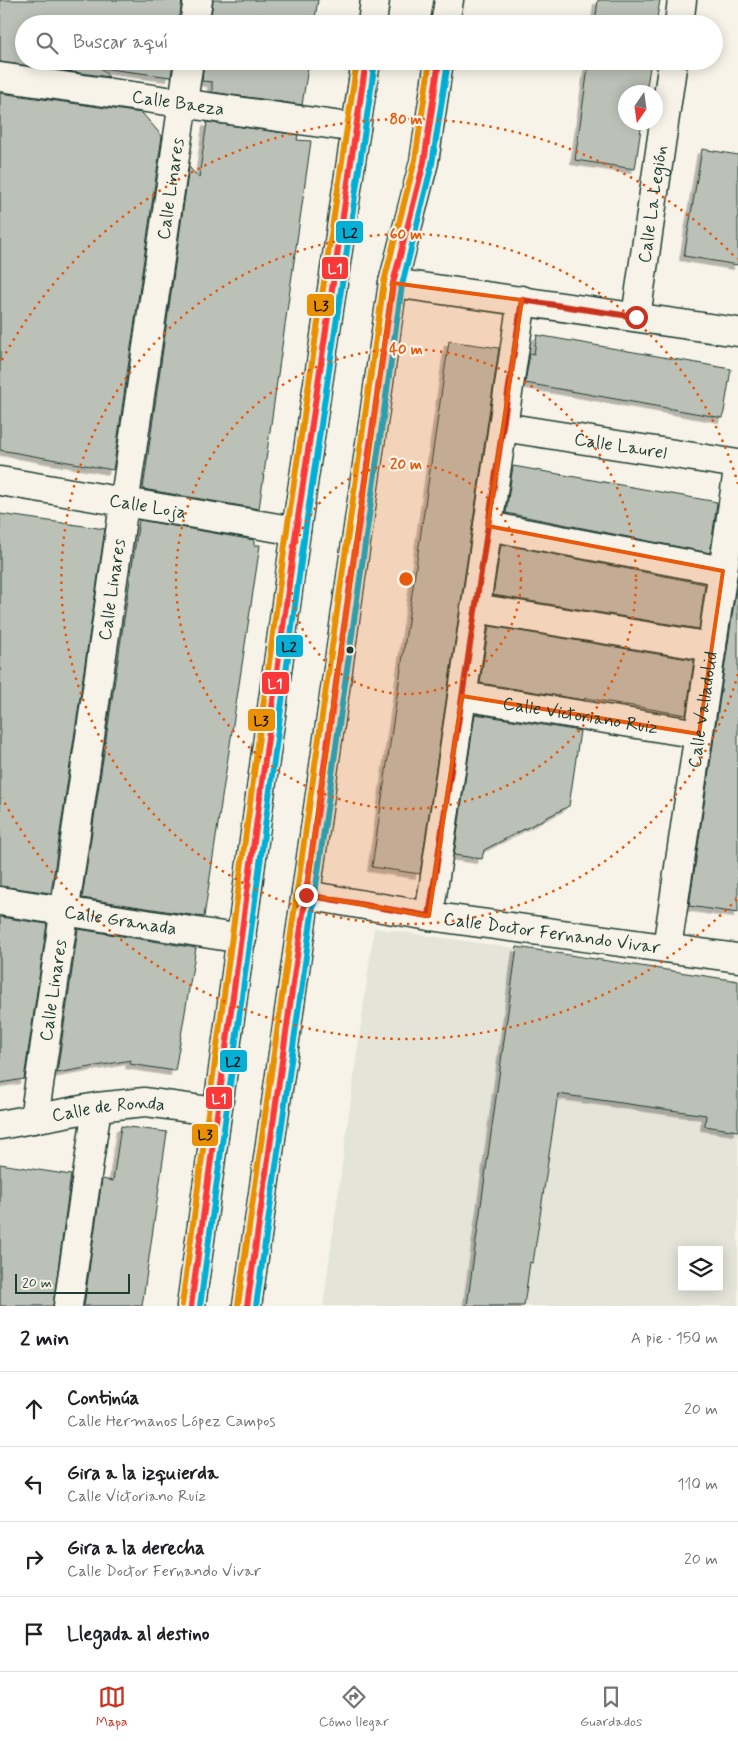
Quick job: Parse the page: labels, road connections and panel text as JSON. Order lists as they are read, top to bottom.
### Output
{
  "streets": {
    "street": [
      "Calle Baeza",
      "Calle Linares",
      "Calle La Legión",
      "Calle Laurel",
      "Calle Loja",
      "Calle Valladolid",
      "Calle Victoriano Ruiz",
      "Calle Granada",
      "Calle Doctor Fernando Vivar",
      "Calle de Ronda"
    ]
  },
  "crossings": [
    ["Calle Baeza", "Calle Linares"],
    ["Calle Linares", "Calle Loja"],
    ["Calle Linares", "Calle Granada"],
    ["Calle Linares", "Calle de Ronda"],
    ["Calle Valladolid", "Calle Victoriano Ruiz"],
    ["Calle Valladolid", "Calle Doctor Fernando Vivar"]
  ],
  "lines": ["transit line L1", "transit line L2", "transit line L3"],
  "scale_bar": "20 m",
  "north": "bottom",
  "page": {
    "search": "Buscar aquí",
    "scale": "20 m",
    "heading": ["2 min", "A pie · 150 m"],
    "list": [
      ["Continúa", "Calle Hermanos López Campos", "20 m"],
      ["Gira a la izquierda", "Calle Victoriano Ruiz", "110 m"],
      ["Gira a la derecha", "Calle Doctor Fernando Vivar", "20 m"],
      "Llegada al destino"
    ],
    "nav": ["Mapa", "Cómo llegar", "Guardados"]
  },
  "rings": [
    "80 m",
    "60 m",
    "40 m",
    "20 m"
  ]
}
